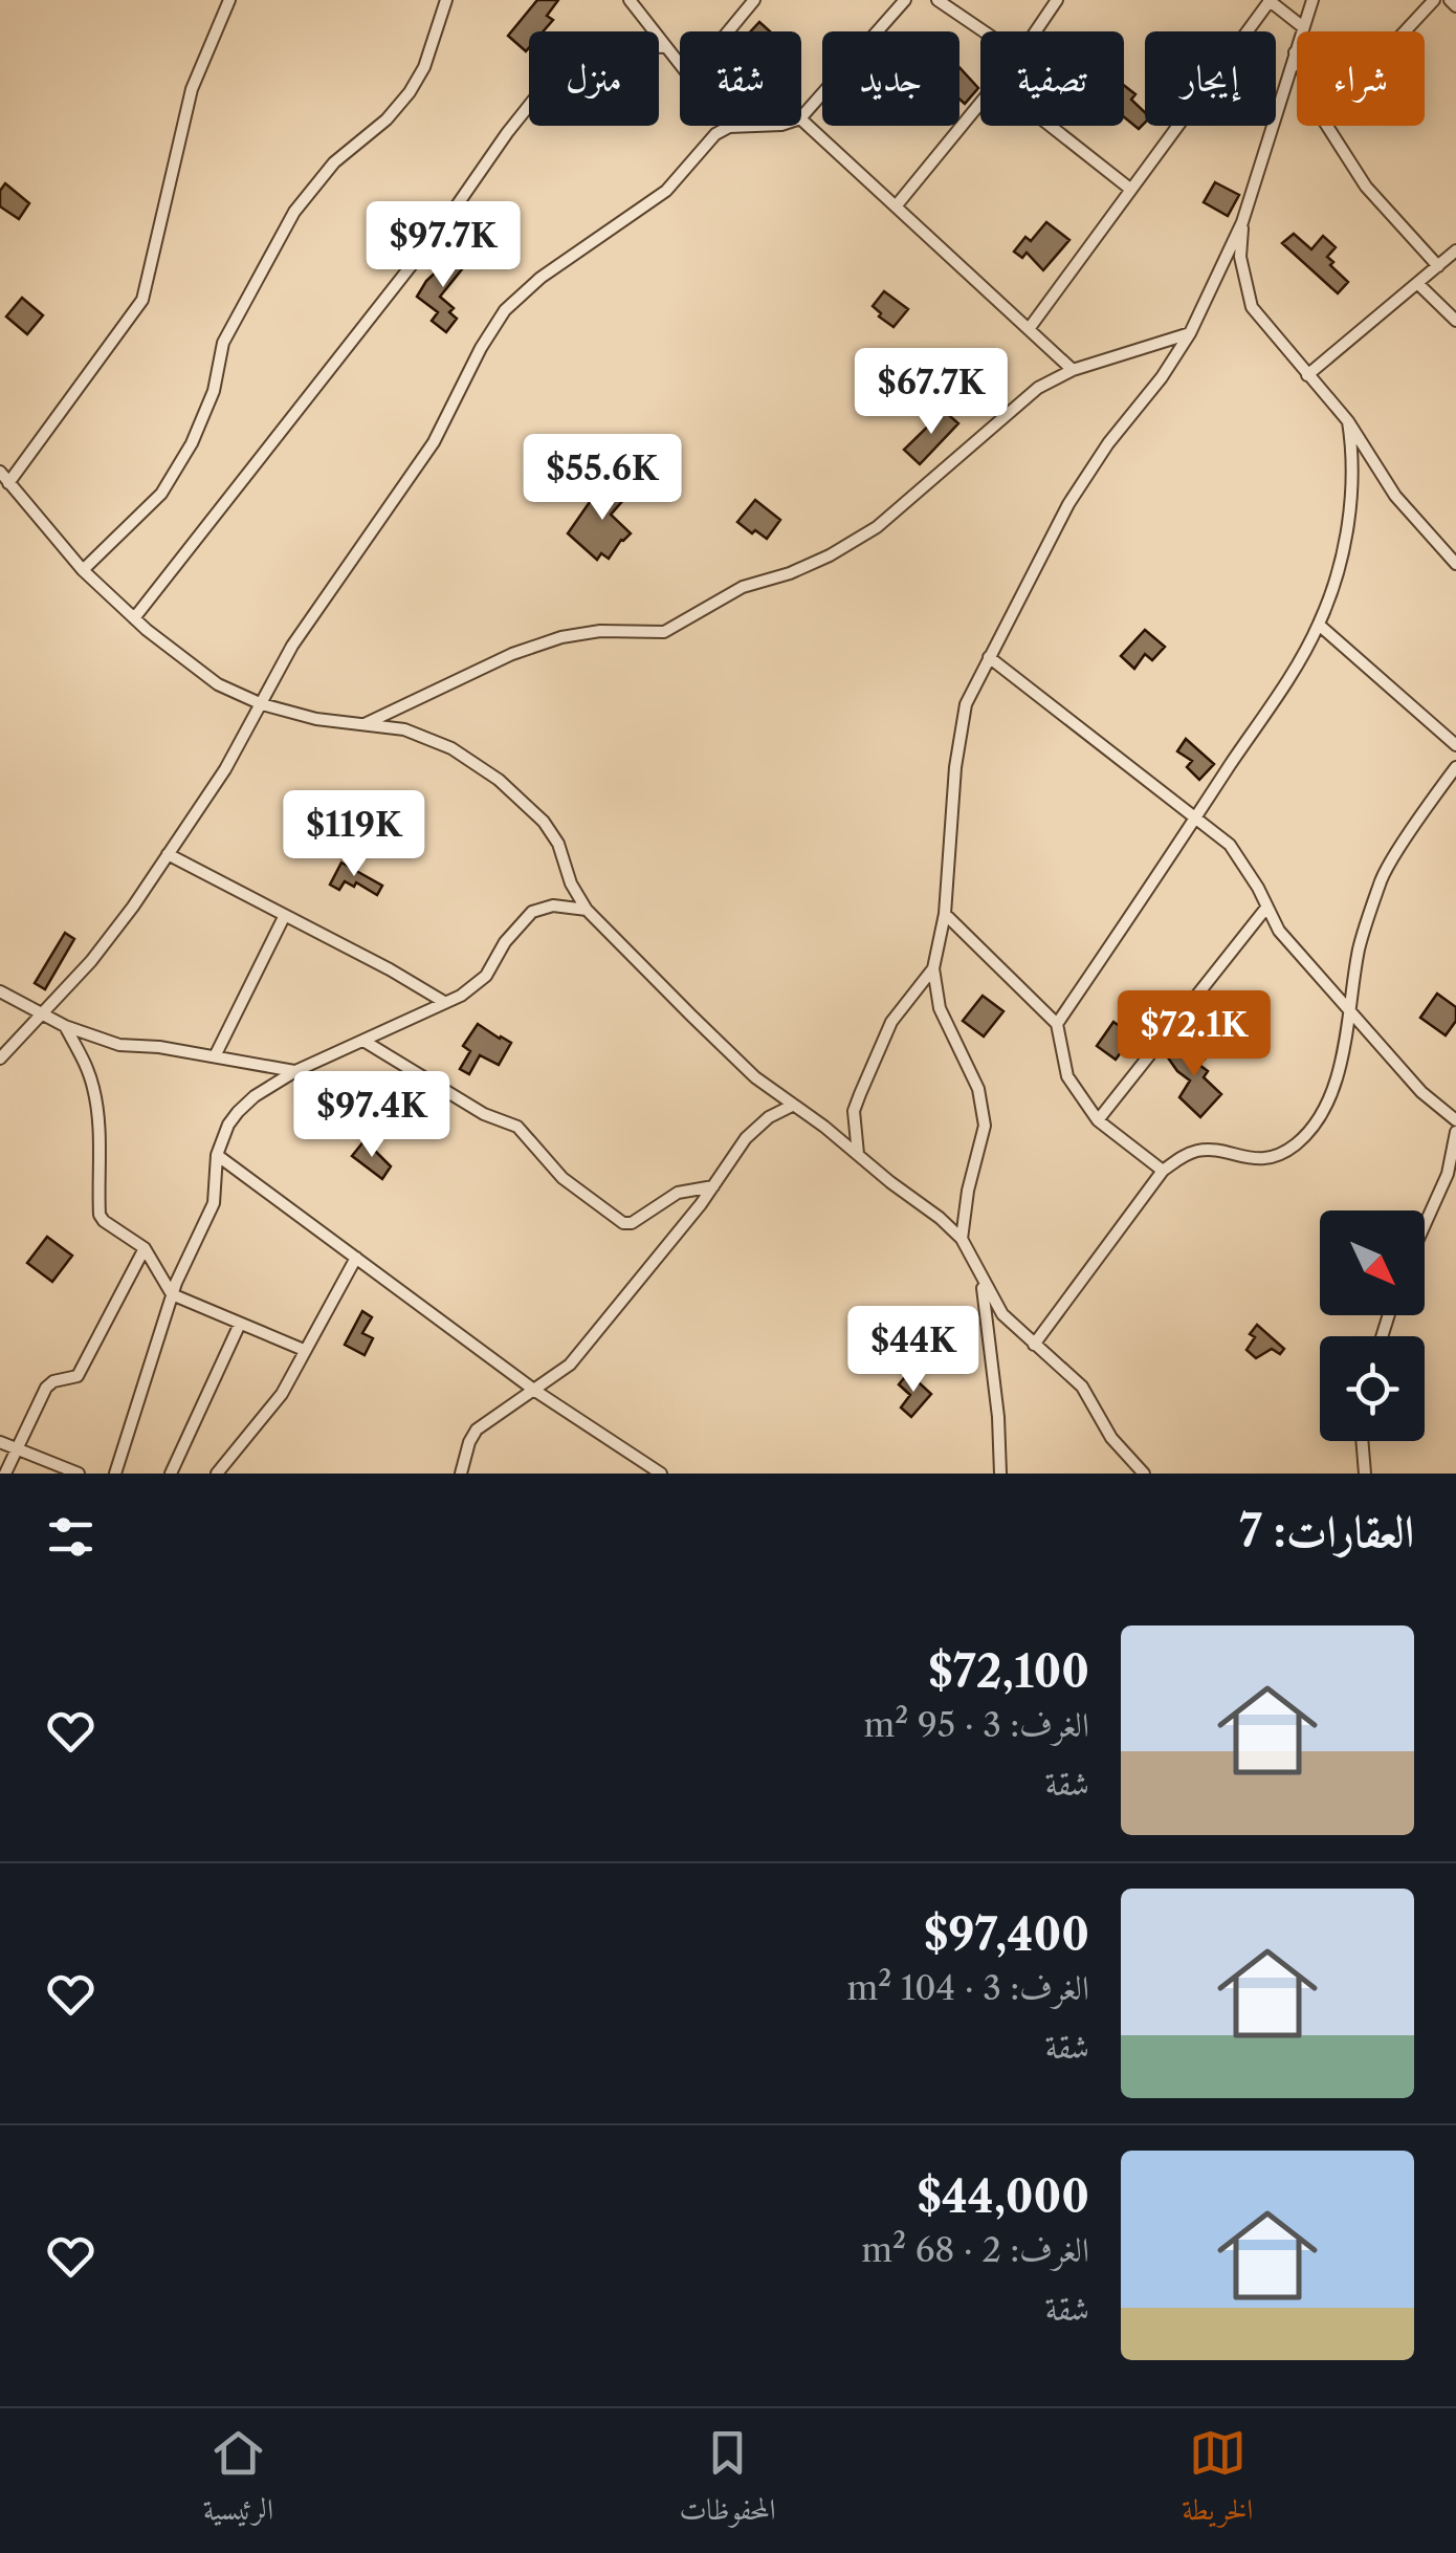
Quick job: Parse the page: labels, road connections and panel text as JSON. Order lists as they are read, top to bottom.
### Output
{
  "north": "bottom right",
  "page": {
    "chip": [
      "شراء",
      "إيجار",
      "تصفية",
      "جديد",
      "شقة",
      "منزل"
    ],
    "price": [
      "$97.7K",
      "$67.7K",
      "$55.6K",
      "$119K",
      "$72.1K",
      "$97.4K",
      "$44K"
    ],
    "heading": "العقارات: 7",
    "list": [
      {
        "name": "$72,100",
        "note": "الغرف: 3 · 95 m² · شقة"
      },
      {
        "name": "$97,400",
        "note": "الغرف: 3 · 104 m² · شقة"
      },
      {
        "name": "$44,000",
        "note": "الغرف: 2 · 68 m² · شقة"
      }
    ],
    "tabs": ["الخريطة", "المحفوظات", "الرئيسية"]
  }
}
